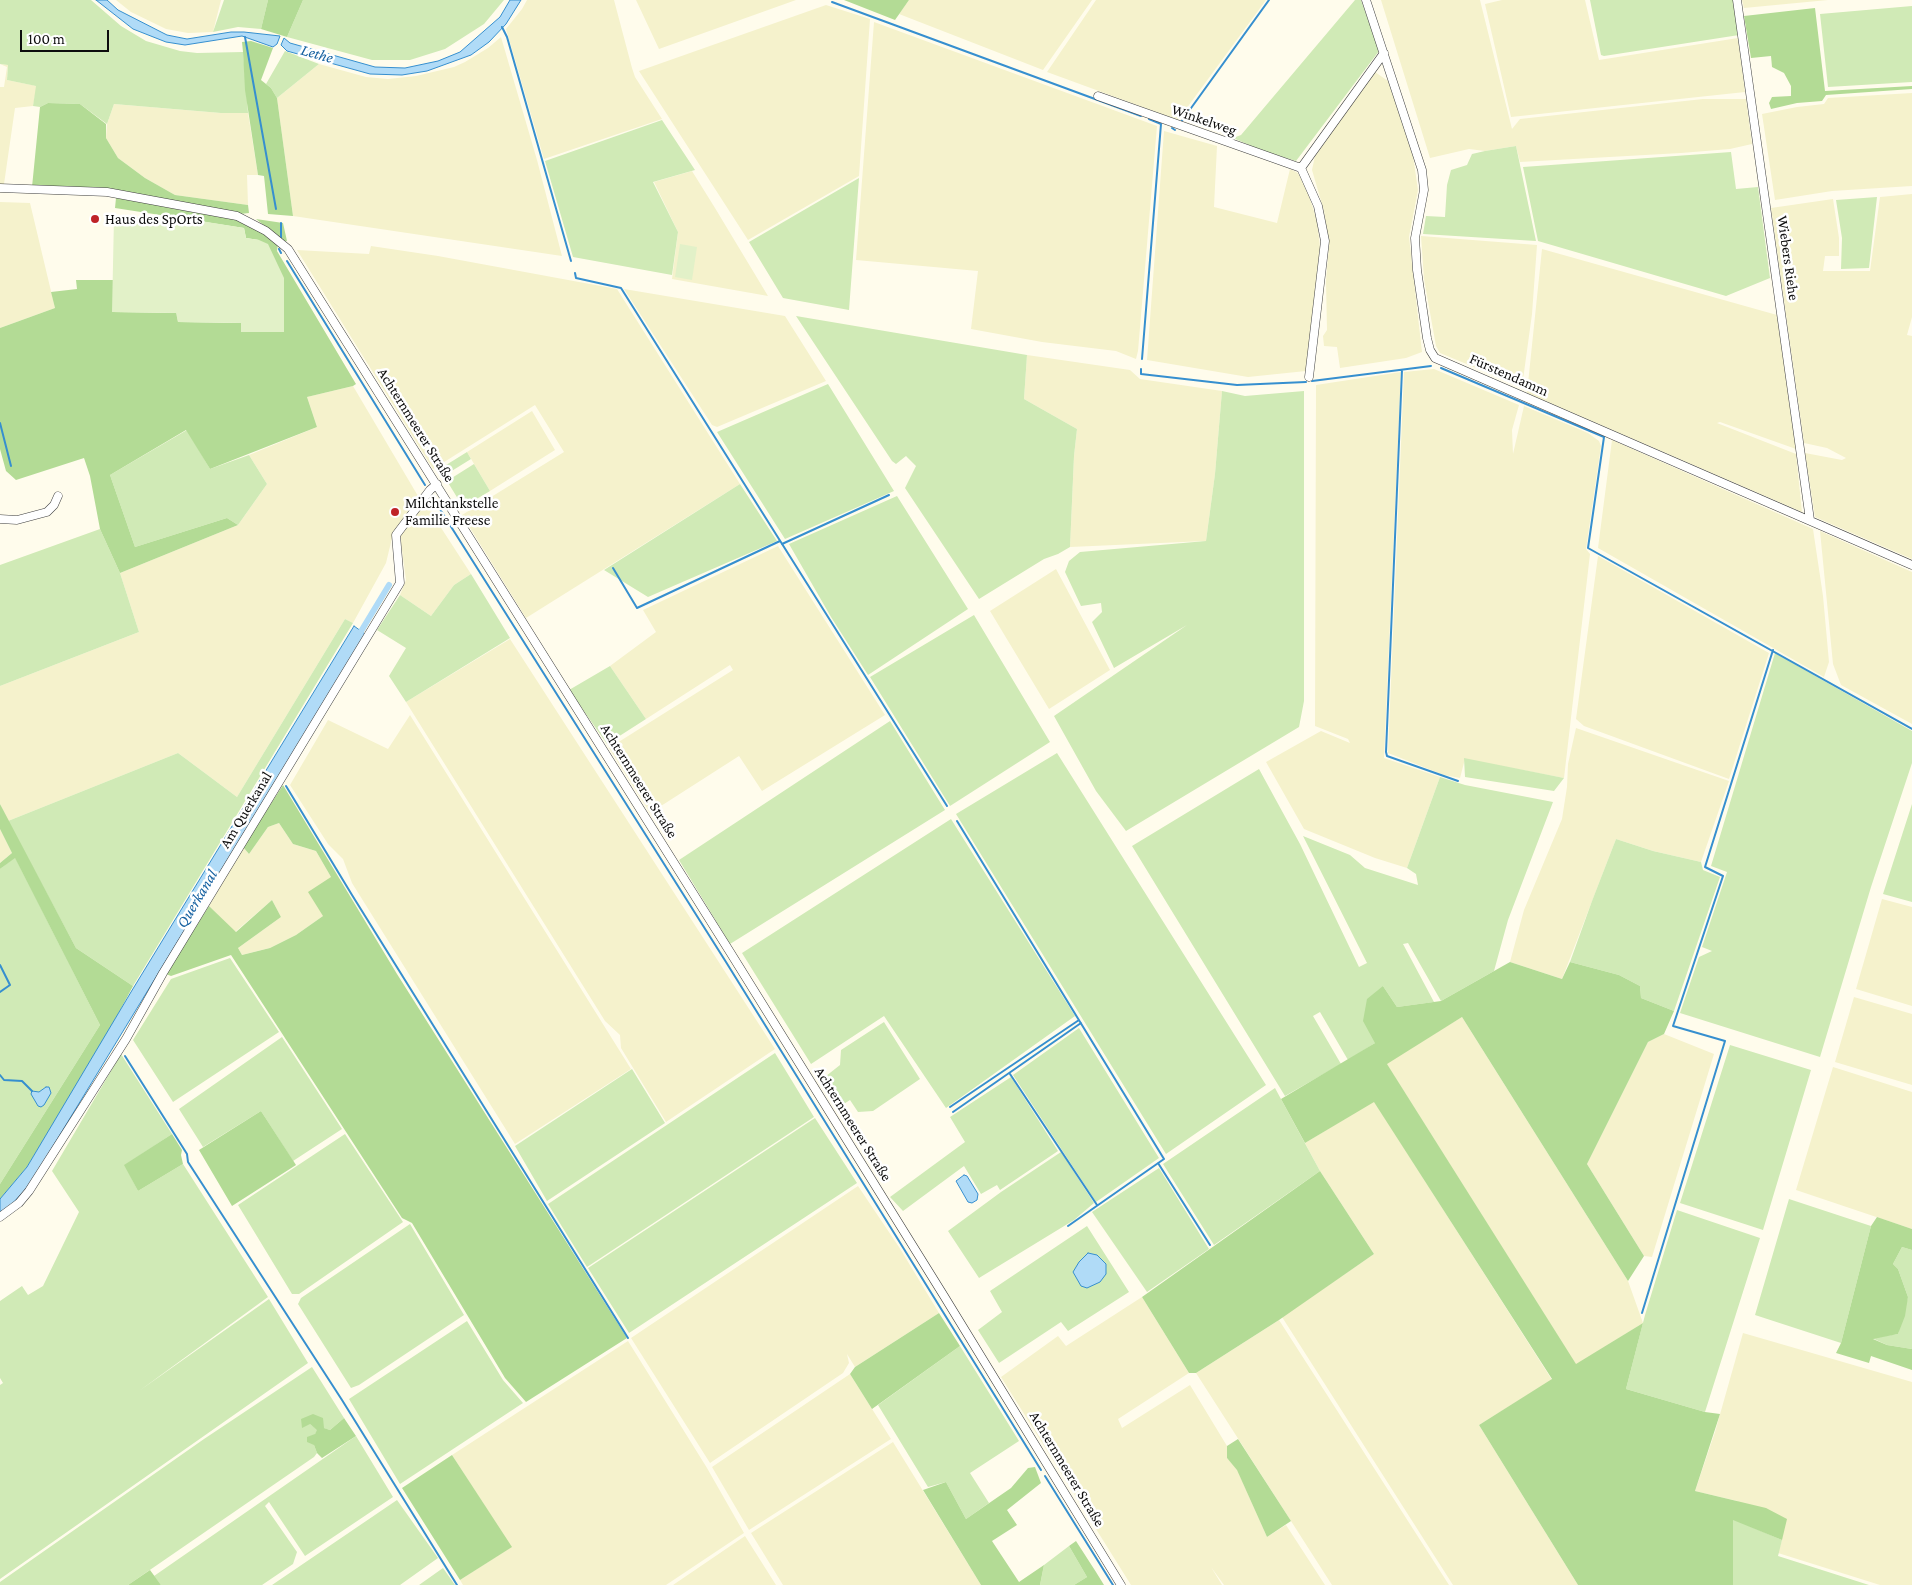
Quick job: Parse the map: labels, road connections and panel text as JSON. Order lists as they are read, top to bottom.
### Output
{
  "streets": {
    "street": [
      "Winkelweg",
      "Wiebers Riehe",
      "Fürstendamm",
      "Achternmeerer Straße",
      "Am Querkanal"
    ]
  },
  "crossings": [
    ["Wiebers Riehe", "Fürstendamm"],
    ["Achternmeerer Straße", "Am Querkanal"]
  ],
  "water": ["Lethe", "Querkanal"],
  "places": ["Haus des SpOrts", "Milchtankstelle Familie Freese"],
  "scale_bar": "100 m"
}
